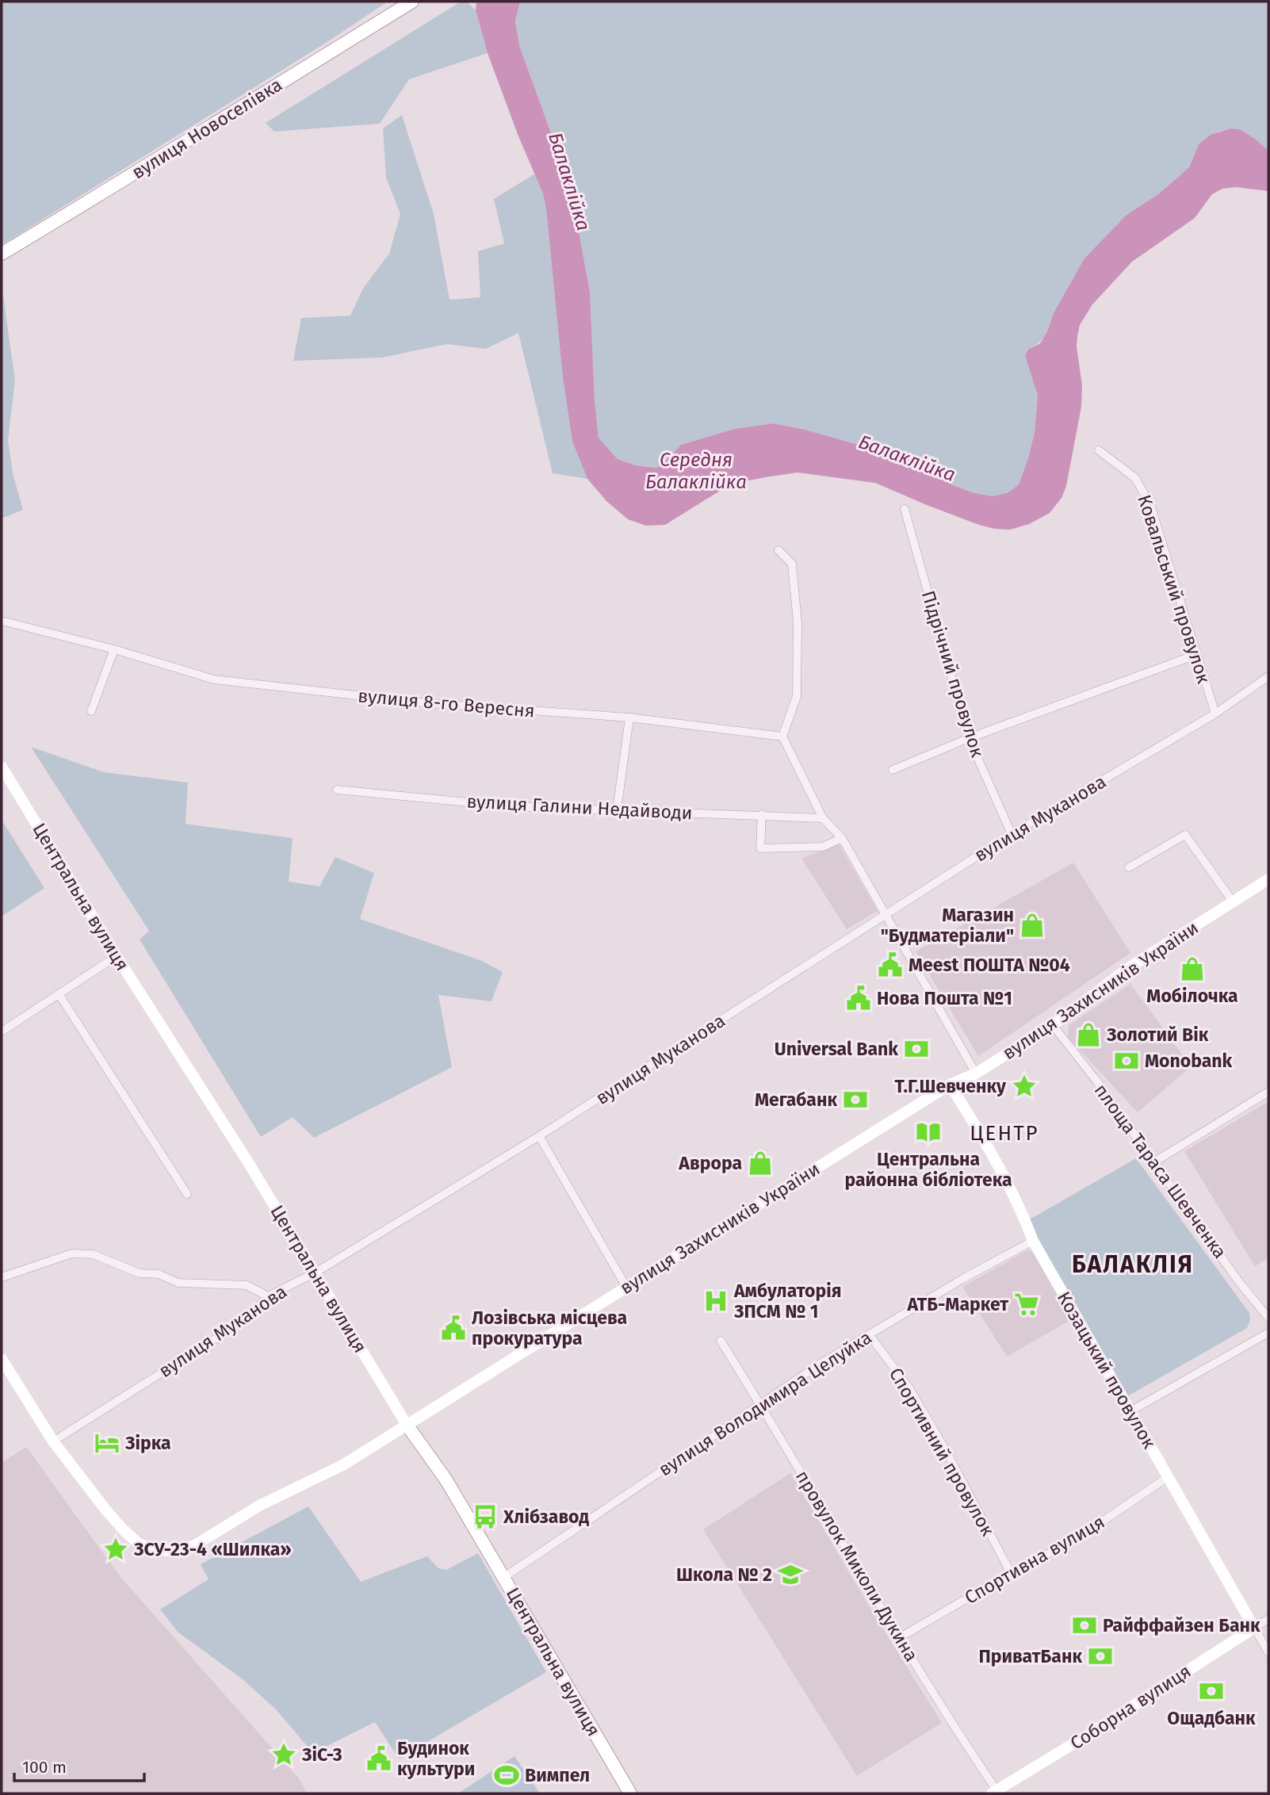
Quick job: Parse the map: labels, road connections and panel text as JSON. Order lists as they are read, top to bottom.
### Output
{
  "streets": {
    "main road": ["вулиця Новоселівка", "Центральна вулиця"],
    "street": [
      "Ковальський провулок",
      "Підрічний провулок",
      "вулиця 8-го Вересня",
      "вулиця Галини Недайводи",
      "вулиця Муканова",
      "вулиця Захисників України",
      "площа Тараса Шевченка",
      "Козацький провулок",
      "вулиця Володимира Целуйка",
      "Спортивний провулок",
      "Спортивна вулиця",
      "провулок Миколи Дукина",
      "Соборна вулиця"
    ]
  },
  "crossings": [
    ["Ковальський провулок", "вулиця Муканова"],
    ["Підрічний провулок", "вулиця Муканова"],
    ["вулиця Муканова", "Центральна вулиця"],
    ["вулиця Муканова", "вулиця Захисників України"],
    ["Центральна вулиця", "вулиця Захисників України"],
    ["Центральна вулиця", "вулиця Володимира Целуйка"],
    ["вулиця Захисників України", "площа Тараса Шевченка"],
    ["вулиця Захисників України", "Козацький провулок"],
    ["Козацький провулок", "вулиця Володимира Целуйка"],
    ["Козацький провулок", "Спортивна вулиця"],
    ["Козацький провулок", "Соборна вулиця"],
    ["вулиця Володимира Целуйка", "Спортивний провулок"],
    ["вулиця Володимира Целуйка", "провулок Миколи Дукина"],
    ["Спортивний провулок", "Спортивна вулиця"],
    ["Спортивна вулиця", "провулок Миколи Дукина"],
    ["провулок Миколи Дукина", "Соборна вулиця"]
  ],
  "districts": ["ЦЕНТР", "БАЛАКЛІЯ"],
  "water": ["Балаклійка", "Середня Балаклійка"],
  "places": {
    "shop": [
      "Магазин \"Будматеріали\"",
      "Мобілочка",
      "Золотий Вік",
      "Аврора"
    ],
    "public building": [
      "Meest ПОШТА №04",
      "Нова Пошта №1",
      "Лозівська місцева прокуратура",
      "Будинок культури"
    ],
    "bank": [
      "Universal Bank",
      "Monobank",
      "Мегабанк",
      "Райффайзен Банк",
      "ПриватБанк",
      "Ощадбанк"
    ],
    "place": ["Т.Г.Шевченку", "ЗСУ-23-4 «Шилка»", "ЗіС-3"],
    "library": ["Центральна районна бібліотека"],
    "hospital": ["Амбулаторія ЗПСМ № 1"],
    "supermarket": ["АТБ-Маркет"],
    "hotel": ["Зірка"],
    "bus stop": ["Хлібзавод"],
    "school or university": ["Школа № 2"],
    "sports": ["Вимпел"]
  },
  "scale_bar": "100 m"
}
